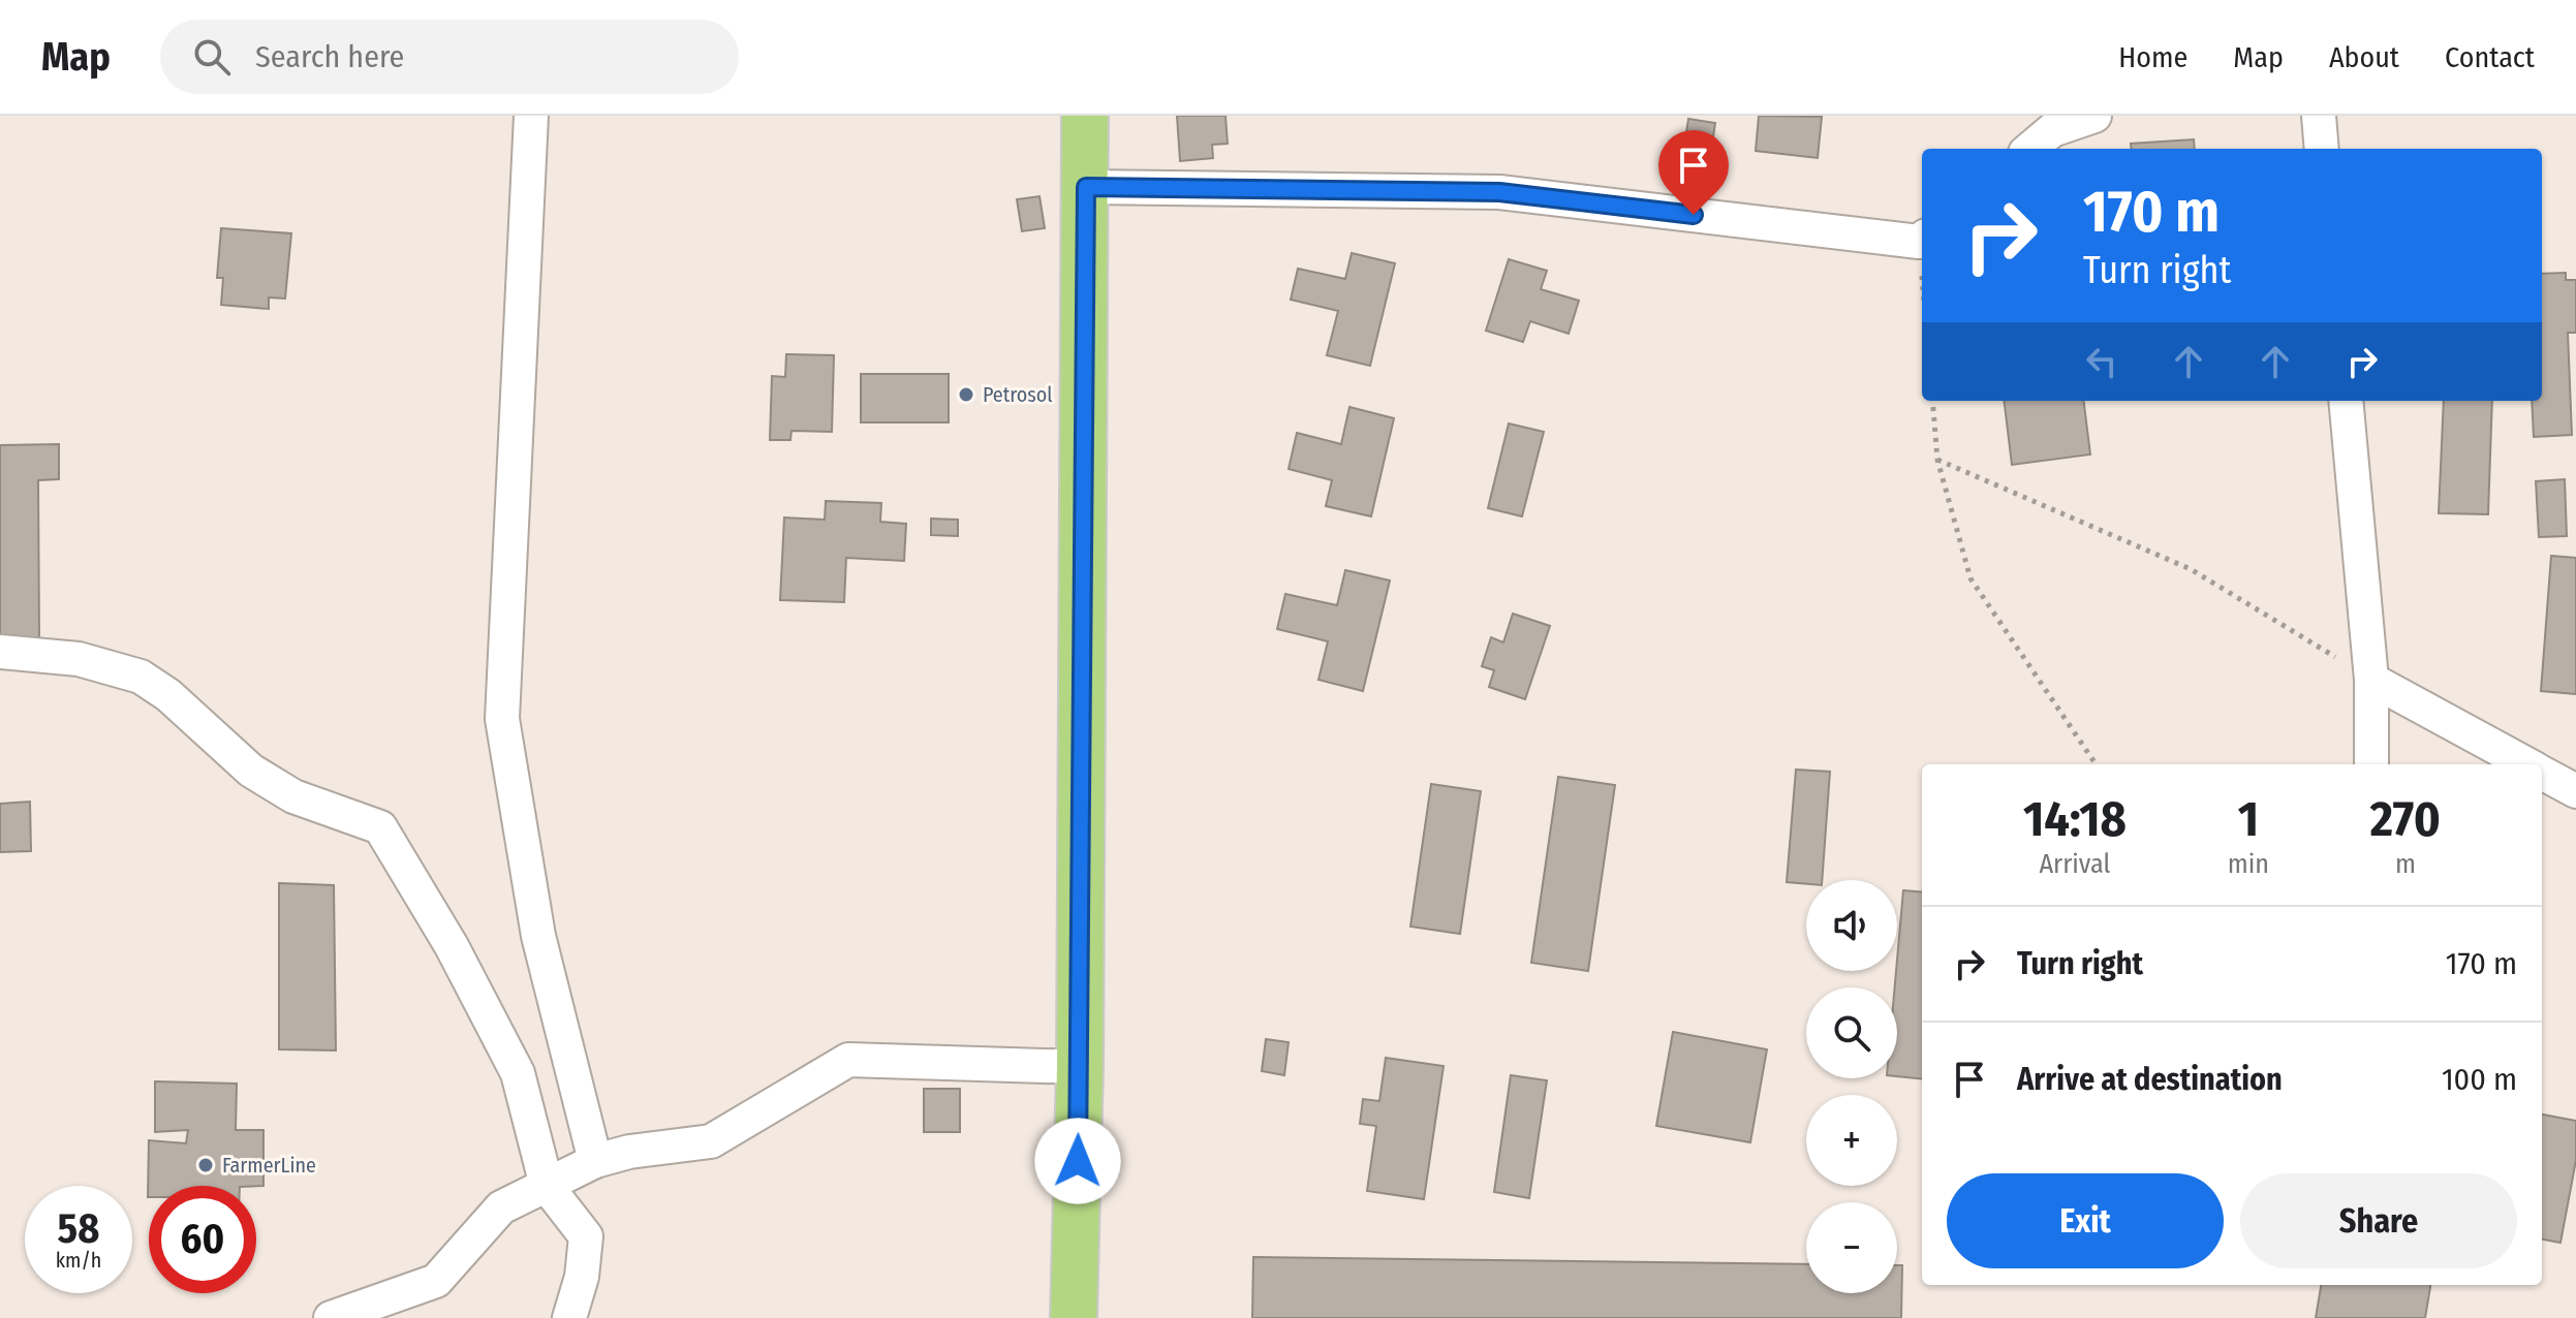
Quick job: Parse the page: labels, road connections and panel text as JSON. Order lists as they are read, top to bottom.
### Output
{
  "places": ["Petrosol", "FarmerLine"],
  "page": {
    "header": "Map",
    "search": "Search here",
    "nav": [
      "Home",
      "Map",
      "About",
      "Contact"
    ],
    "turn": ["170 m", "Turn right"],
    "eta": [
      "14:18",
      "Arrival",
      "1",
      "min",
      "270",
      "m"
    ],
    "map_buttons": ["+", "−"],
    "list": [
      {
        "name": "Turn right",
        "value": "170 m"
      },
      {
        "name": "Arrive at destination",
        "value": "100 m"
      }
    ],
    "buttons": ["Exit", "Share"],
    "speed": "58 km/h",
    "limit": "60"
  }
}
